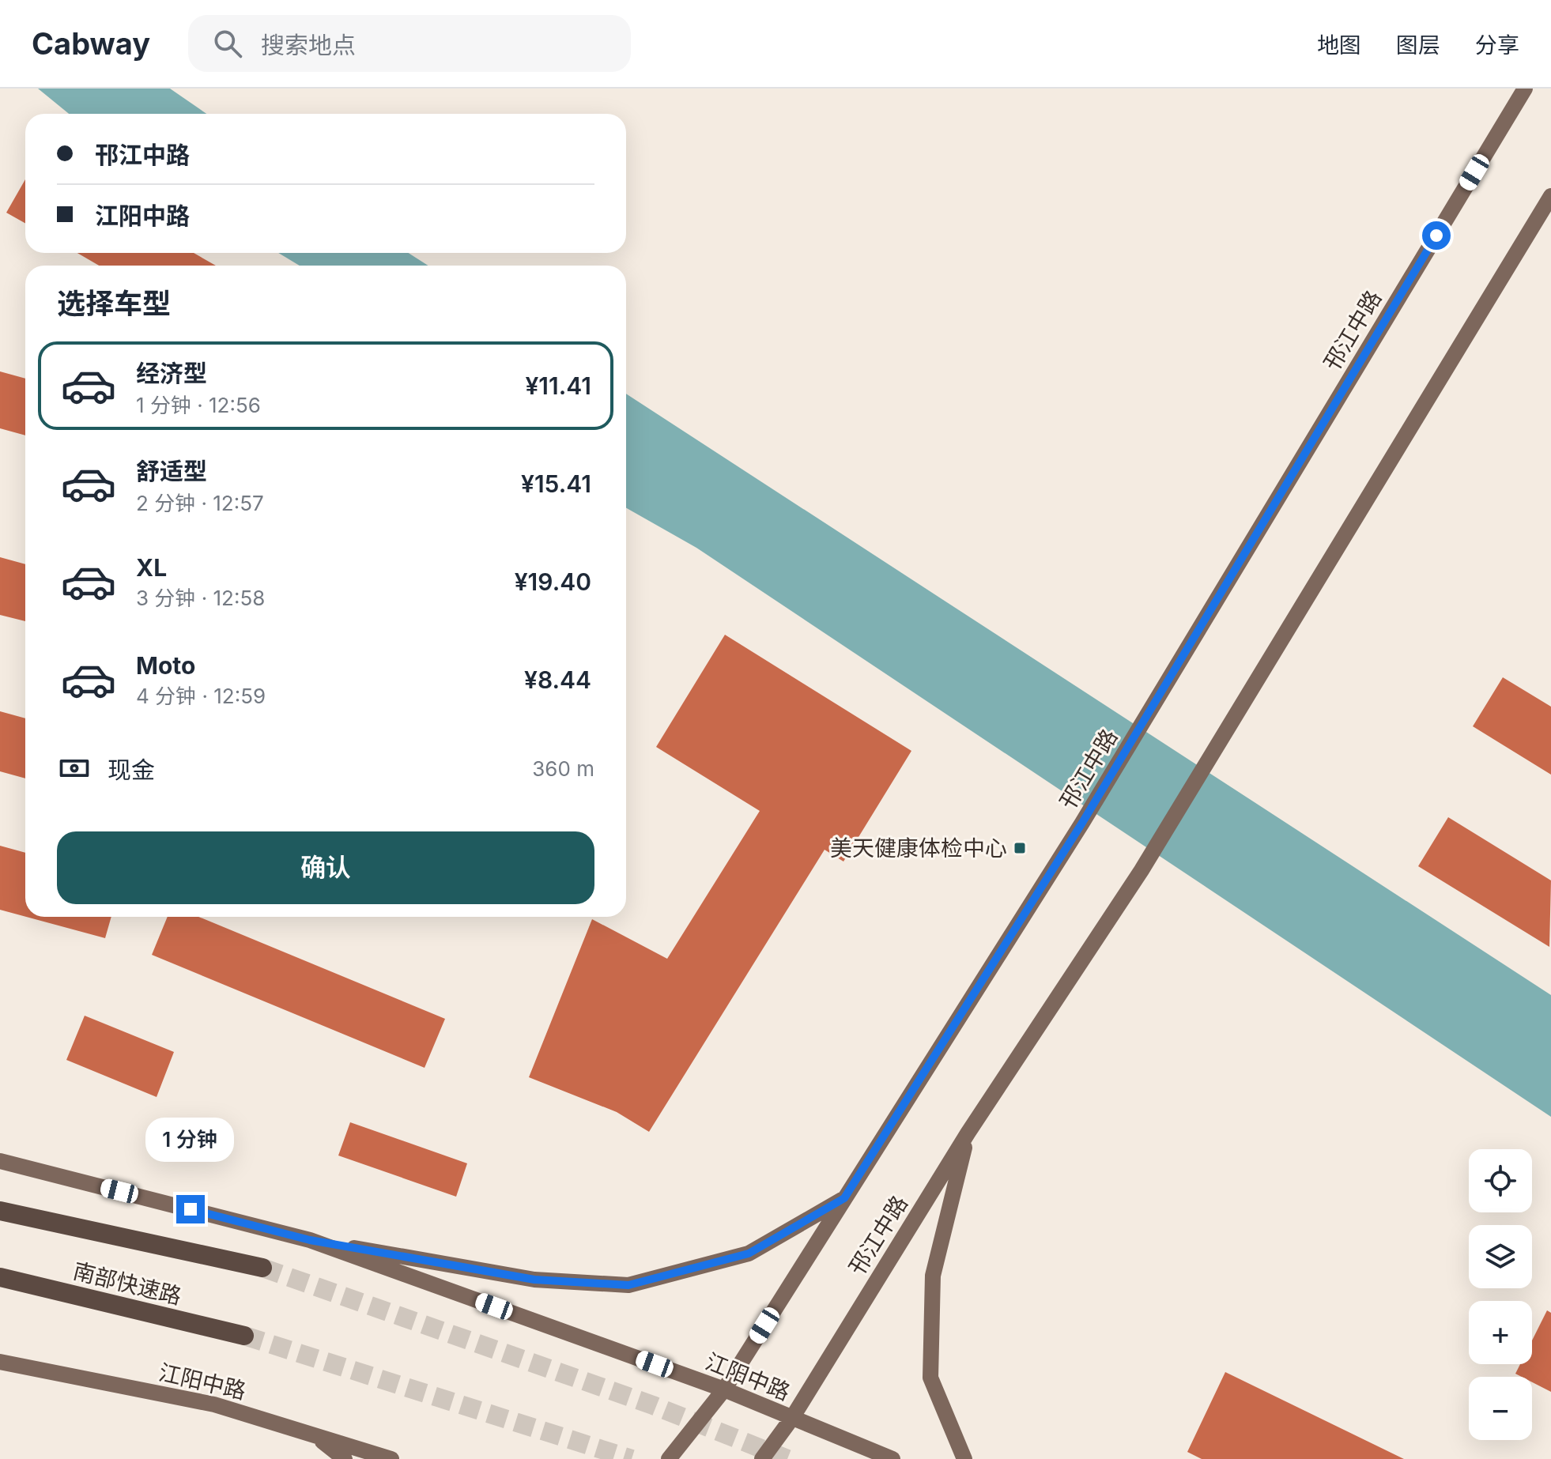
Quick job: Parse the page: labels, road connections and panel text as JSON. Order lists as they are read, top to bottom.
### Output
{
  "streets": {
    "highway": ["南部快速路"],
    "main road": ["邗江中路", "江阳中路"]
  },
  "crossings": [
    ["邗江中路", "江阳中路"]
  ],
  "places": {
    "transit": ["美天健康体检中心"]
  },
  "page": {
    "header": "Cabway",
    "search": "搜索地点",
    "nav": ["地图", "图层", "分享"],
    "banner": ["邗江中路", "江阳中路"],
    "heading": "选择车型",
    "list": [
      {
        "name": "经济型",
        "note": "1 分钟 · 12:56",
        "value": "¥11.41"
      },
      {
        "name": "舒适型",
        "note": "2 分钟 · 12:57",
        "value": "¥15.41"
      },
      {
        "name": "XL",
        "note": "3 分钟 · 12:58",
        "value": "¥19.40"
      },
      {
        "name": "Moto",
        "note": "4 分钟 · 12:59",
        "value": "¥8.44"
      }
    ],
    "pay": ["现金", "360 m"],
    "buttons": "确认",
    "bubble": "1 分钟",
    "map_buttons": ["+", "−"]
  }
}
